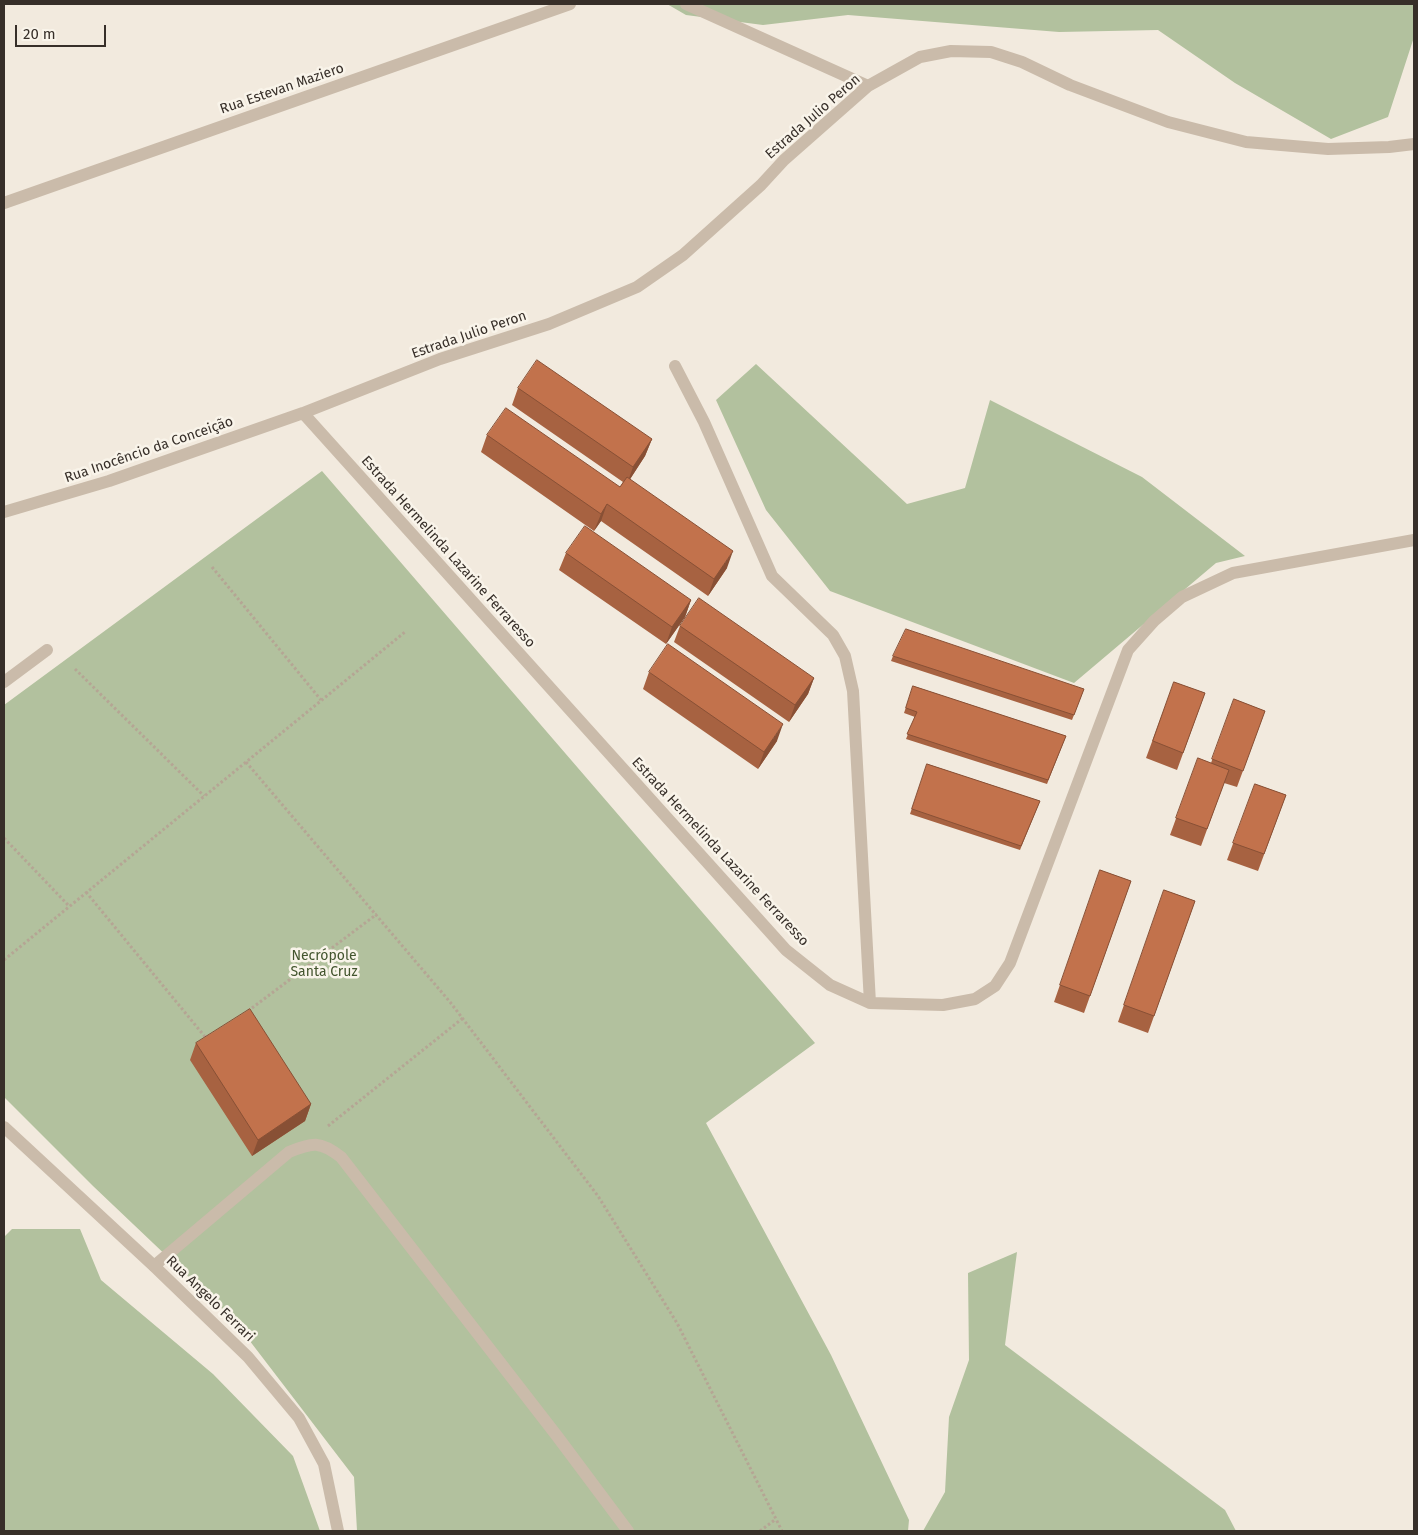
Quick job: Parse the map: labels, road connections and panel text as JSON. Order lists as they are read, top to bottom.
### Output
{
  "streets": {
    "street": [
      "Rua Estevan Maziero",
      "Estrada Julio Peron",
      "Rua Inocêncio da Conceição",
      "Estrada Hermelinda Lazarine Ferraresso",
      "Rua Angelo Ferrari"
    ]
  },
  "crossings": [
    ["Estrada Julio Peron", "Rua Inocêncio da Conceição"],
    ["Estrada Julio Peron", "Estrada Hermelinda Lazarine Ferraresso"],
    ["Rua Inocêncio da Conceição", "Estrada Hermelinda Lazarine Ferraresso"]
  ],
  "parks": ["Necrópole Santa Cruz"],
  "scale_bar": "20 m"
}
